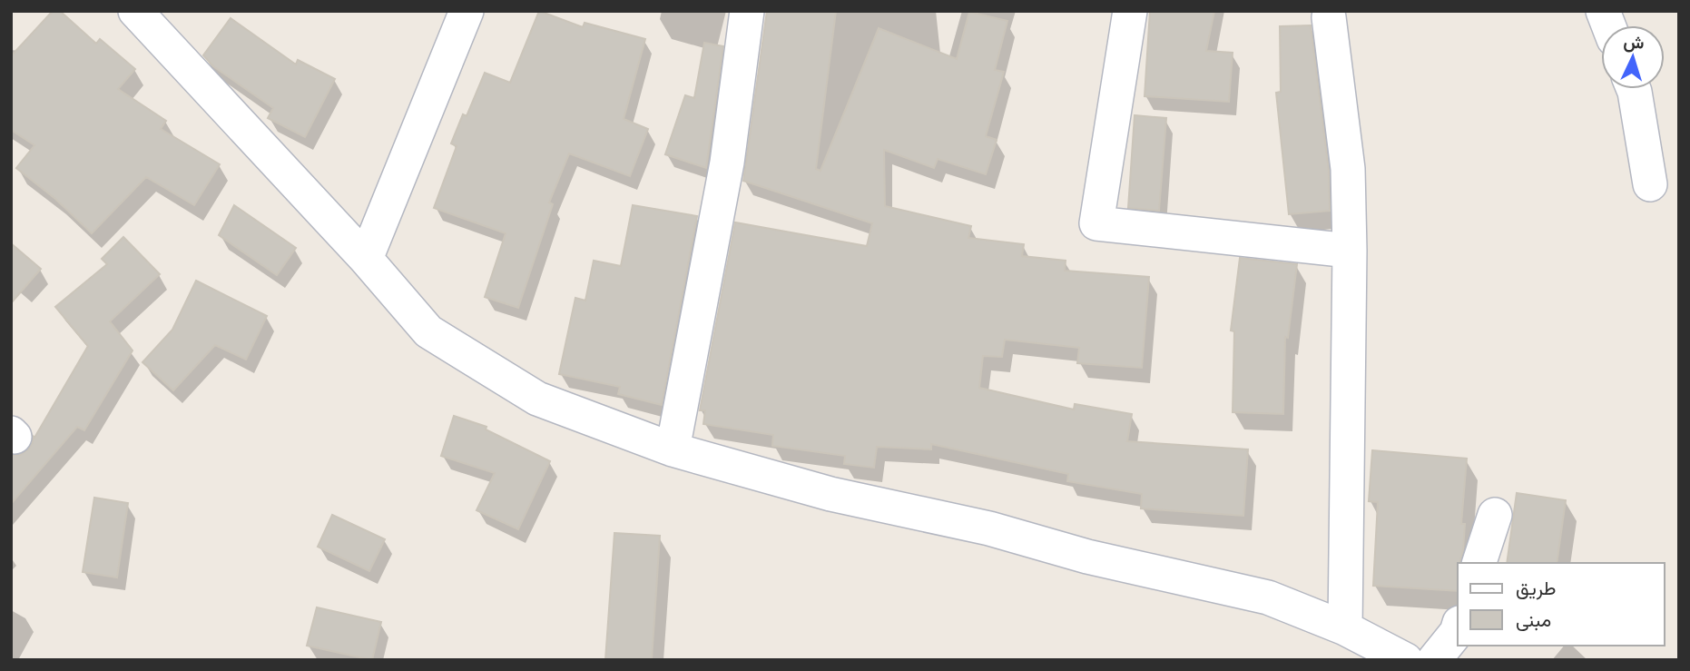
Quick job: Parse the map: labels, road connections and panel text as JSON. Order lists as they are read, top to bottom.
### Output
{
  "legend": ["طريق", "مبنى"],
  "north": "top"
}
